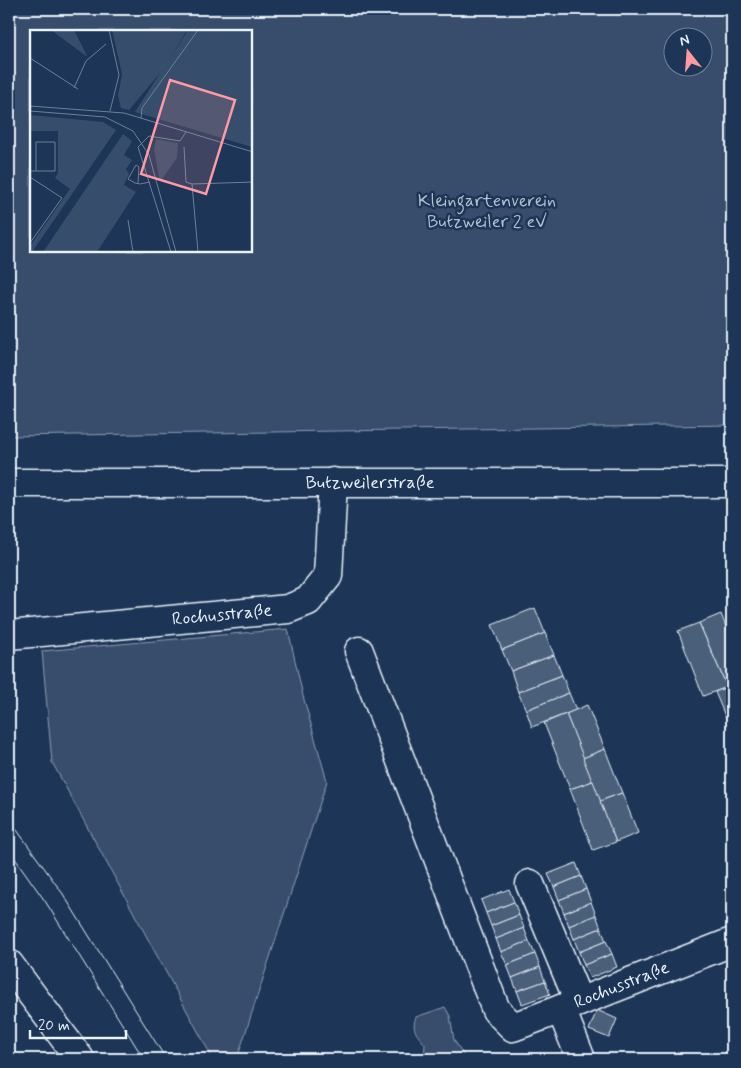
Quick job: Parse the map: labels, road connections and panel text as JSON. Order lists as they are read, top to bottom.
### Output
{
  "streets": {
    "main road": ["Butzweilerstraße", "Rochusstraße"]
  },
  "crossings": [
    ["Butzweilerstraße", "Rochusstraße"]
  ],
  "parks": ["Kleingartenverein Butzweiler 2 eV"],
  "scale_bar": "20 m",
  "north": "top"
}
